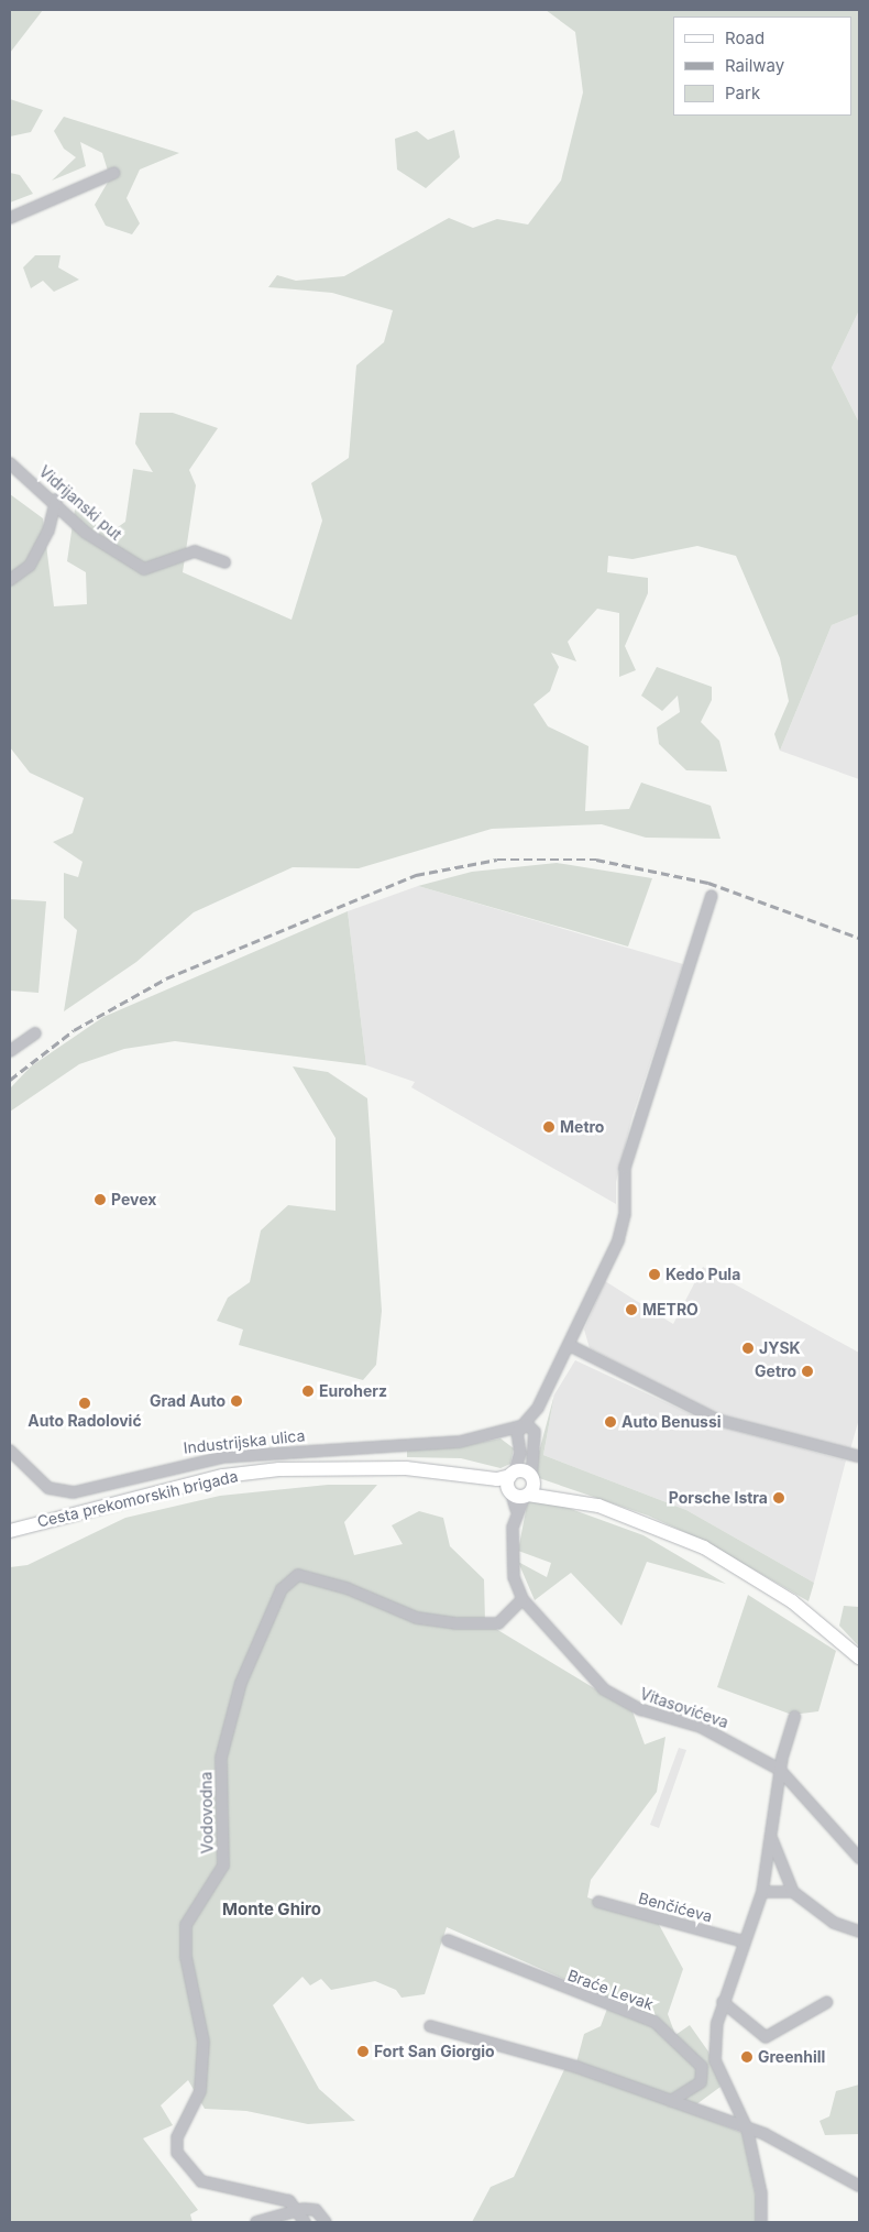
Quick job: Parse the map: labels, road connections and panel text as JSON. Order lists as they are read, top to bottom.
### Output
{
  "streets": {
    "main road": ["Cesta prekomorskih brigada"],
    "street": [
      "Vidrijanski put",
      "Industrijska ulica",
      "Vitasovićeva",
      "Vodovodna",
      "Benčićeva",
      "Braće Levak"
    ]
  },
  "crossings": [
    ["Cesta prekomorskih brigada", "Vitasovićeva"],
    ["Vitasovićeva", "Vodovodna"]
  ],
  "districts": ["Monte Ghiro"],
  "places": [
    "Metro",
    "Pevex",
    "Kedo Pula",
    "METRO",
    "JYSK",
    "Getro",
    "Euroherz",
    "Grad Auto",
    "Auto Radolović",
    "Auto Benussi",
    "Porsche Istra",
    "Fort San Giorgio",
    "Greenhill"
  ],
  "legend": ["Road", "Railway", "Park"]
}
